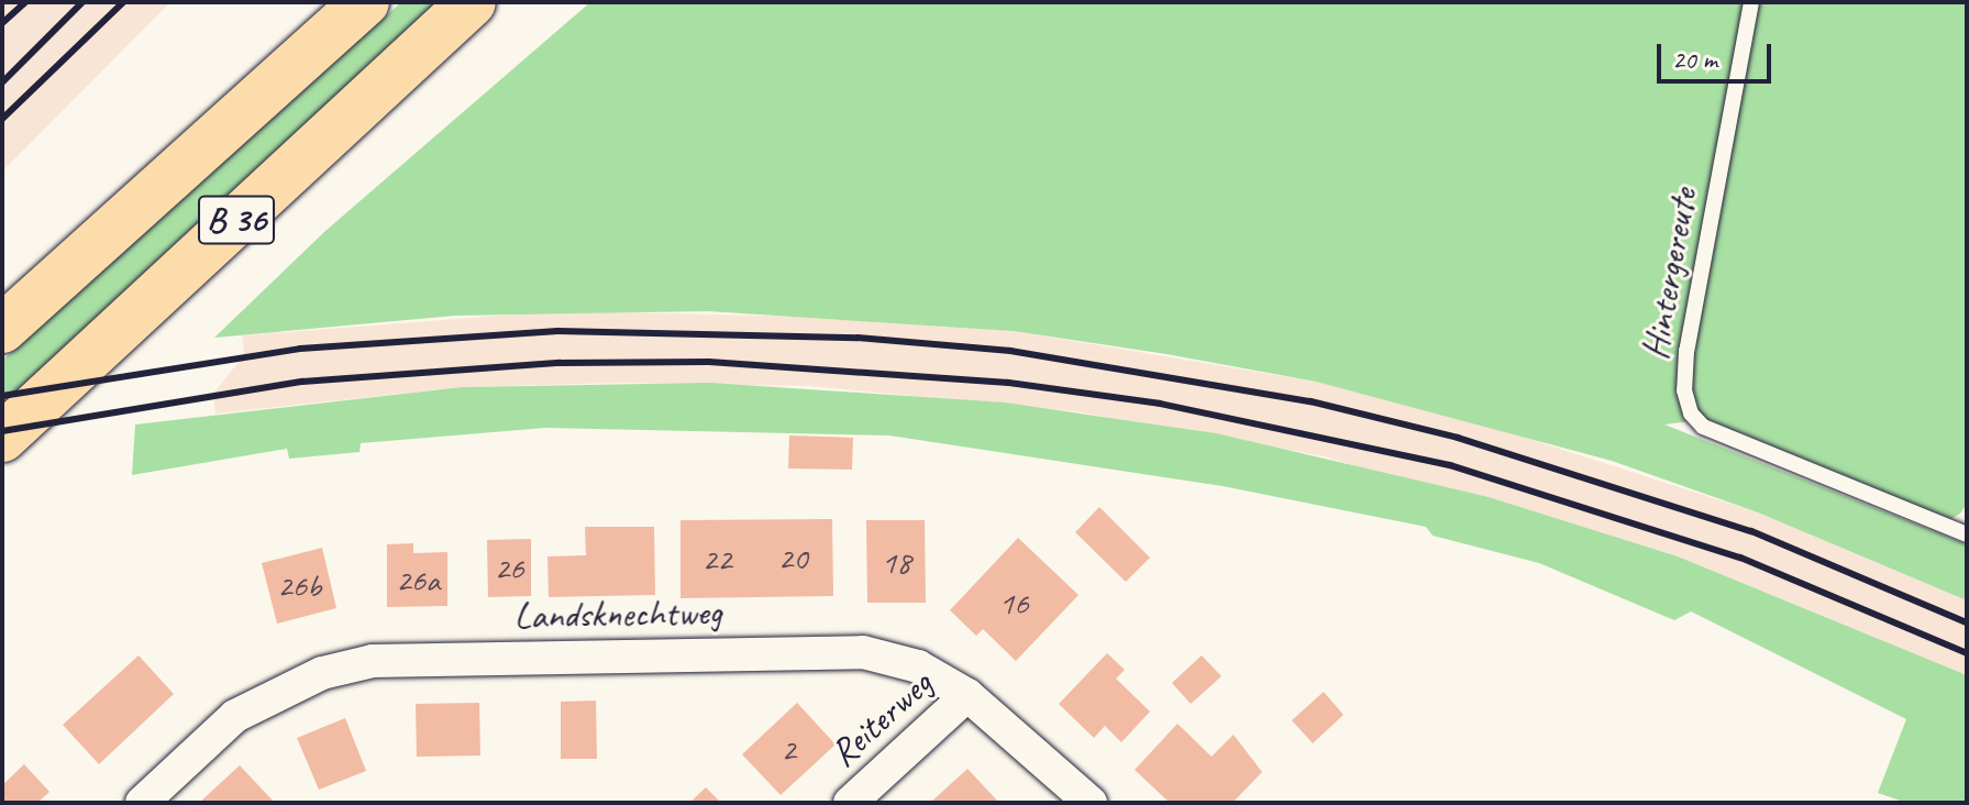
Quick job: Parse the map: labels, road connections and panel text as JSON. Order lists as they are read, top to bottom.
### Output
{
  "streets": {
    "main road": ["B 36"],
    "street": ["Landsknechtweg", "Reiterweg"],
    "lane": ["Hintergereute"]
  },
  "crossings": [
    ["Landsknechtweg", "Reiterweg"]
  ],
  "house_numbers": [
    "20",
    "22",
    "18",
    "26",
    "26a",
    "26b",
    "16",
    "2"
  ],
  "scale_bar": "20 m"
}
